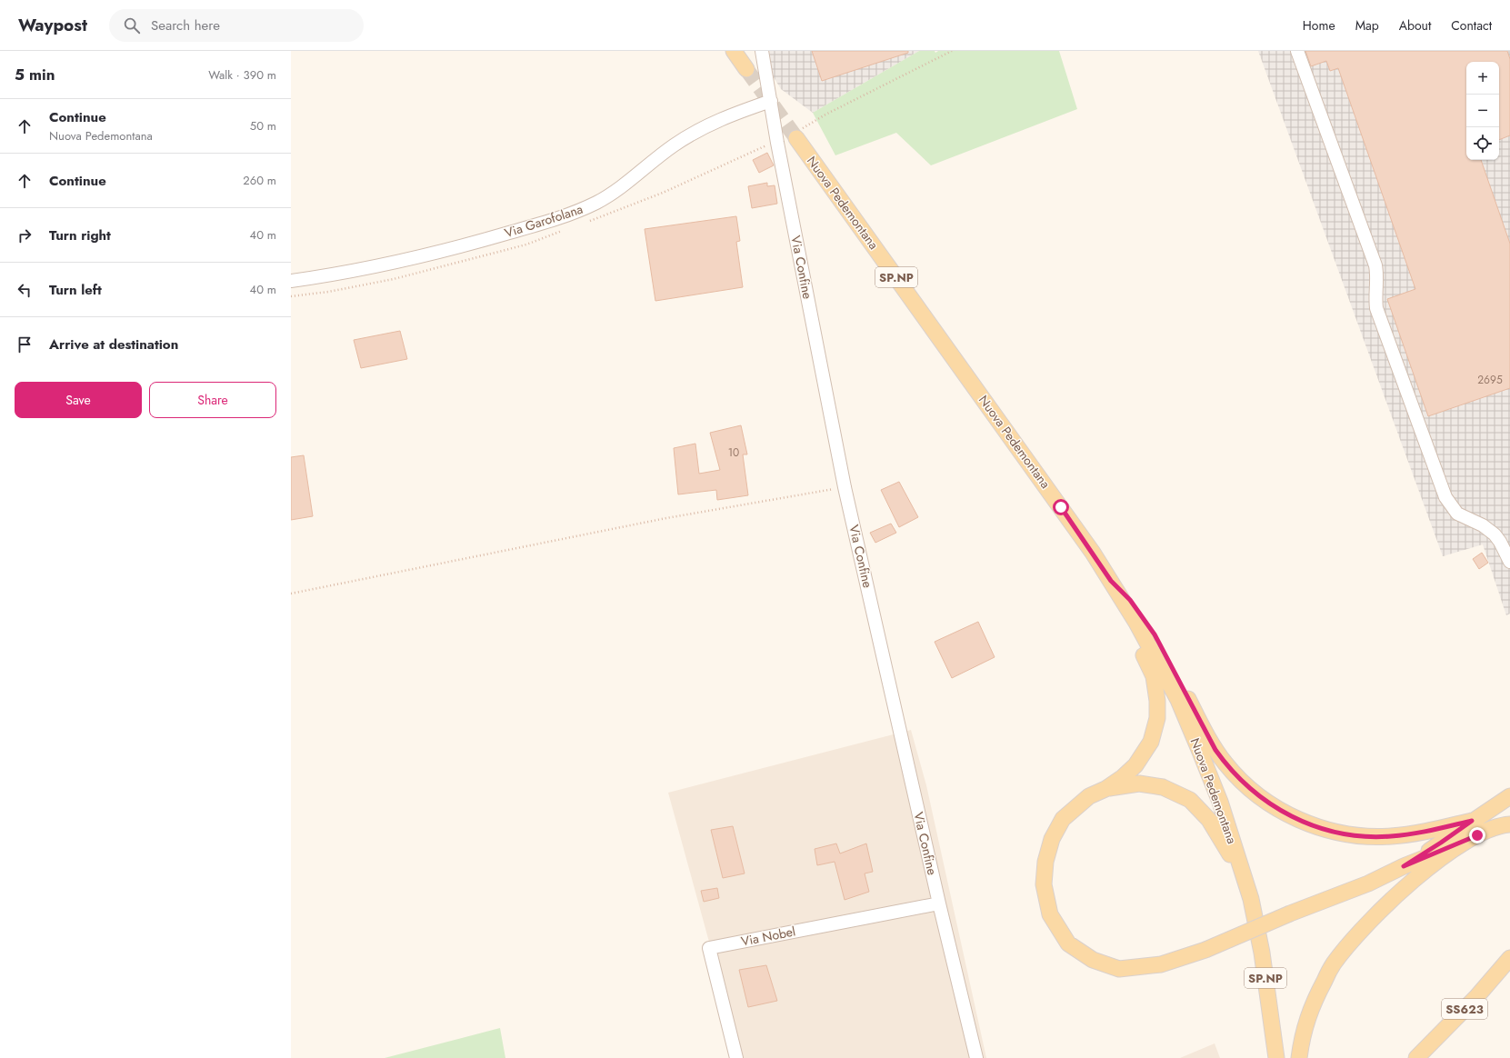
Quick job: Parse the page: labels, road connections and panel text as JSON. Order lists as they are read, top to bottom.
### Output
{
  "streets": {
    "main road": ["Nuova Pedemontana", "SP.NP", "SS623"],
    "street": ["Via Garofolana", "Via Confine", "Via Nobel"]
  },
  "crossings": [
    ["Via Garofolana", "Via Confine"],
    ["Via Confine", "Via Nobel"]
  ],
  "house_numbers": ["2695", "10"],
  "page": {
    "header": "Waypost",
    "search": "Search here",
    "nav": [
      "Home",
      "Map",
      "About",
      "Contact"
    ],
    "heading": ["5 min", "Walk · 390 m"],
    "map_buttons": ["+", "−"],
    "list": [
      ["Continue", "Nuova Pedemontana", "50 m"],
      ["Continue", "260 m"],
      ["Turn right", "40 m"],
      ["Turn left", "40 m"],
      "Arrive at destination"
    ],
    "buttons": ["Save", "Share"]
  }
}
